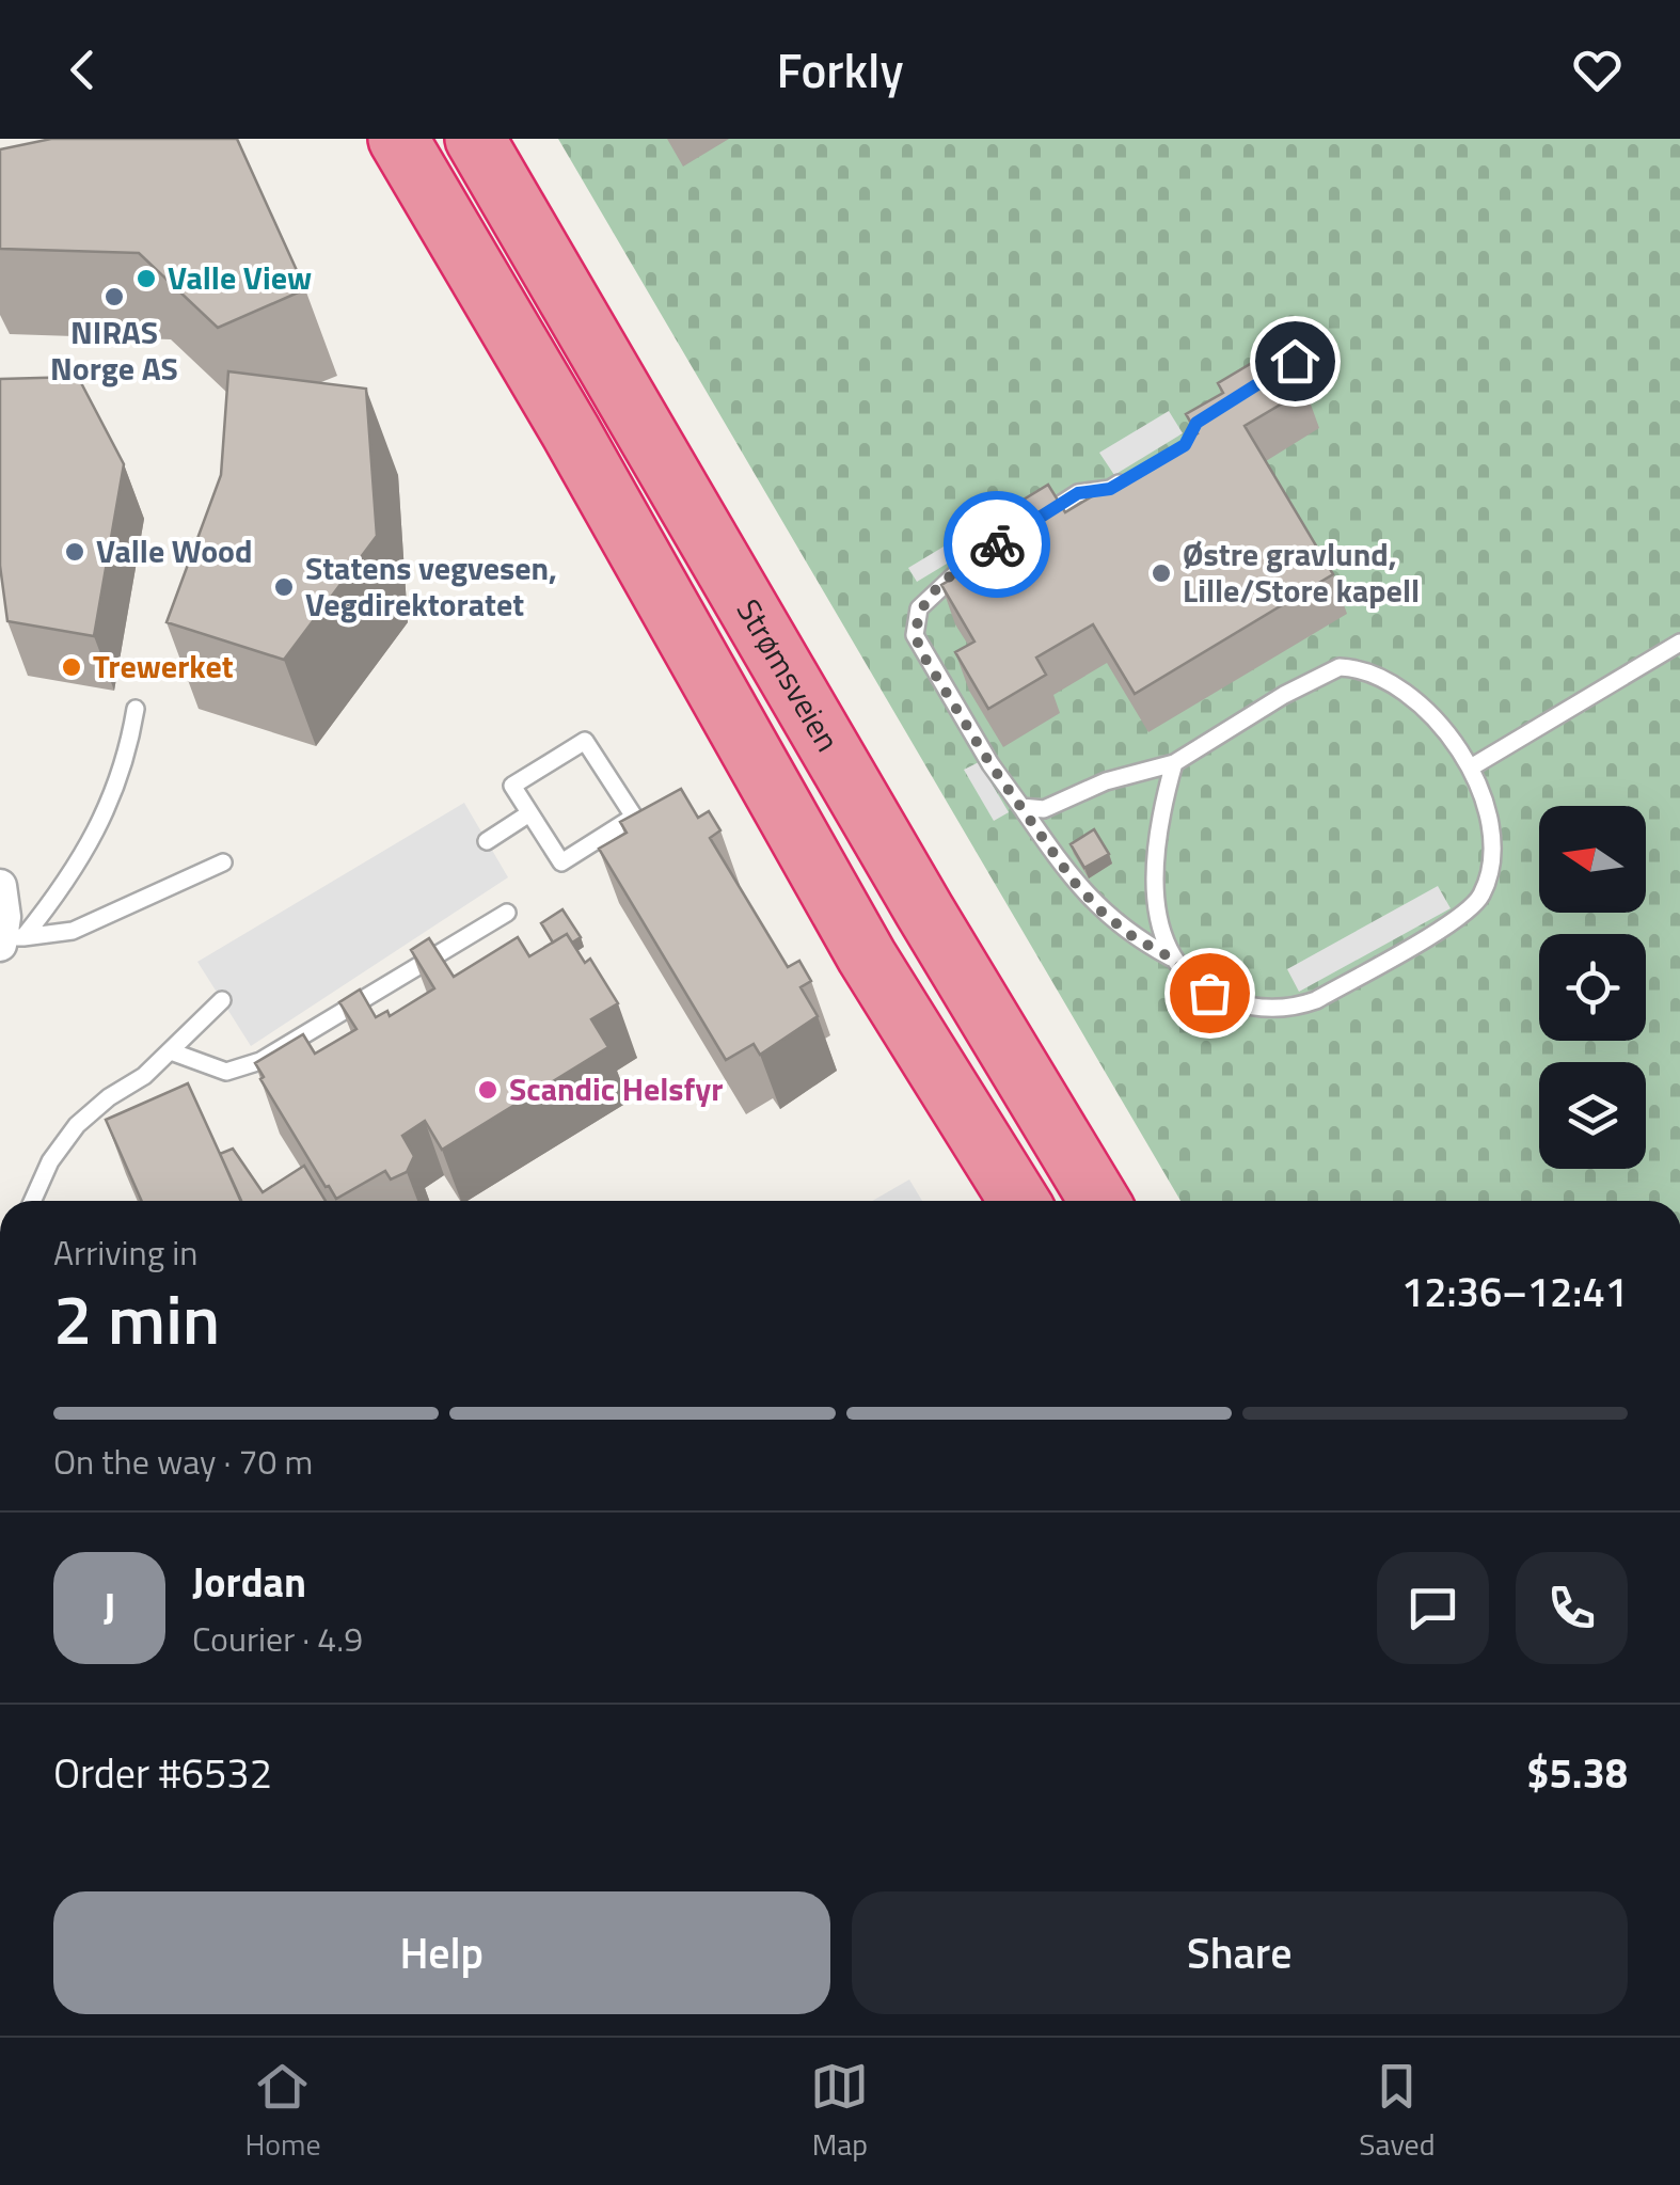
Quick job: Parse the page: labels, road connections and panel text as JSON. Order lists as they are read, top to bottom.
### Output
{
  "streets": {
    "highway": ["Strømsveien"]
  },
  "places": [
    "Valle View",
    "NIRAS Norge AS",
    "Valle Wood",
    "Østre gravlund, Lille/Store kapell",
    "Statens vegvesen, Vegdirektoratet",
    "Trewerket",
    "Scandic Helsfyr"
  ],
  "north": "left",
  "page": {
    "header": "Forkly",
    "heading": ["2 min", "Arriving in", "12:36–12:41"],
    "panel": [
      "Jordan",
      "Courier · 4.9",
      "Order #6532",
      "$5.38"
    ],
    "bar": "On the way · 70 m",
    "round": "J",
    "buttons": ["Help", "Share"],
    "tabs": ["Home", "Map", "Saved"]
  }
}
